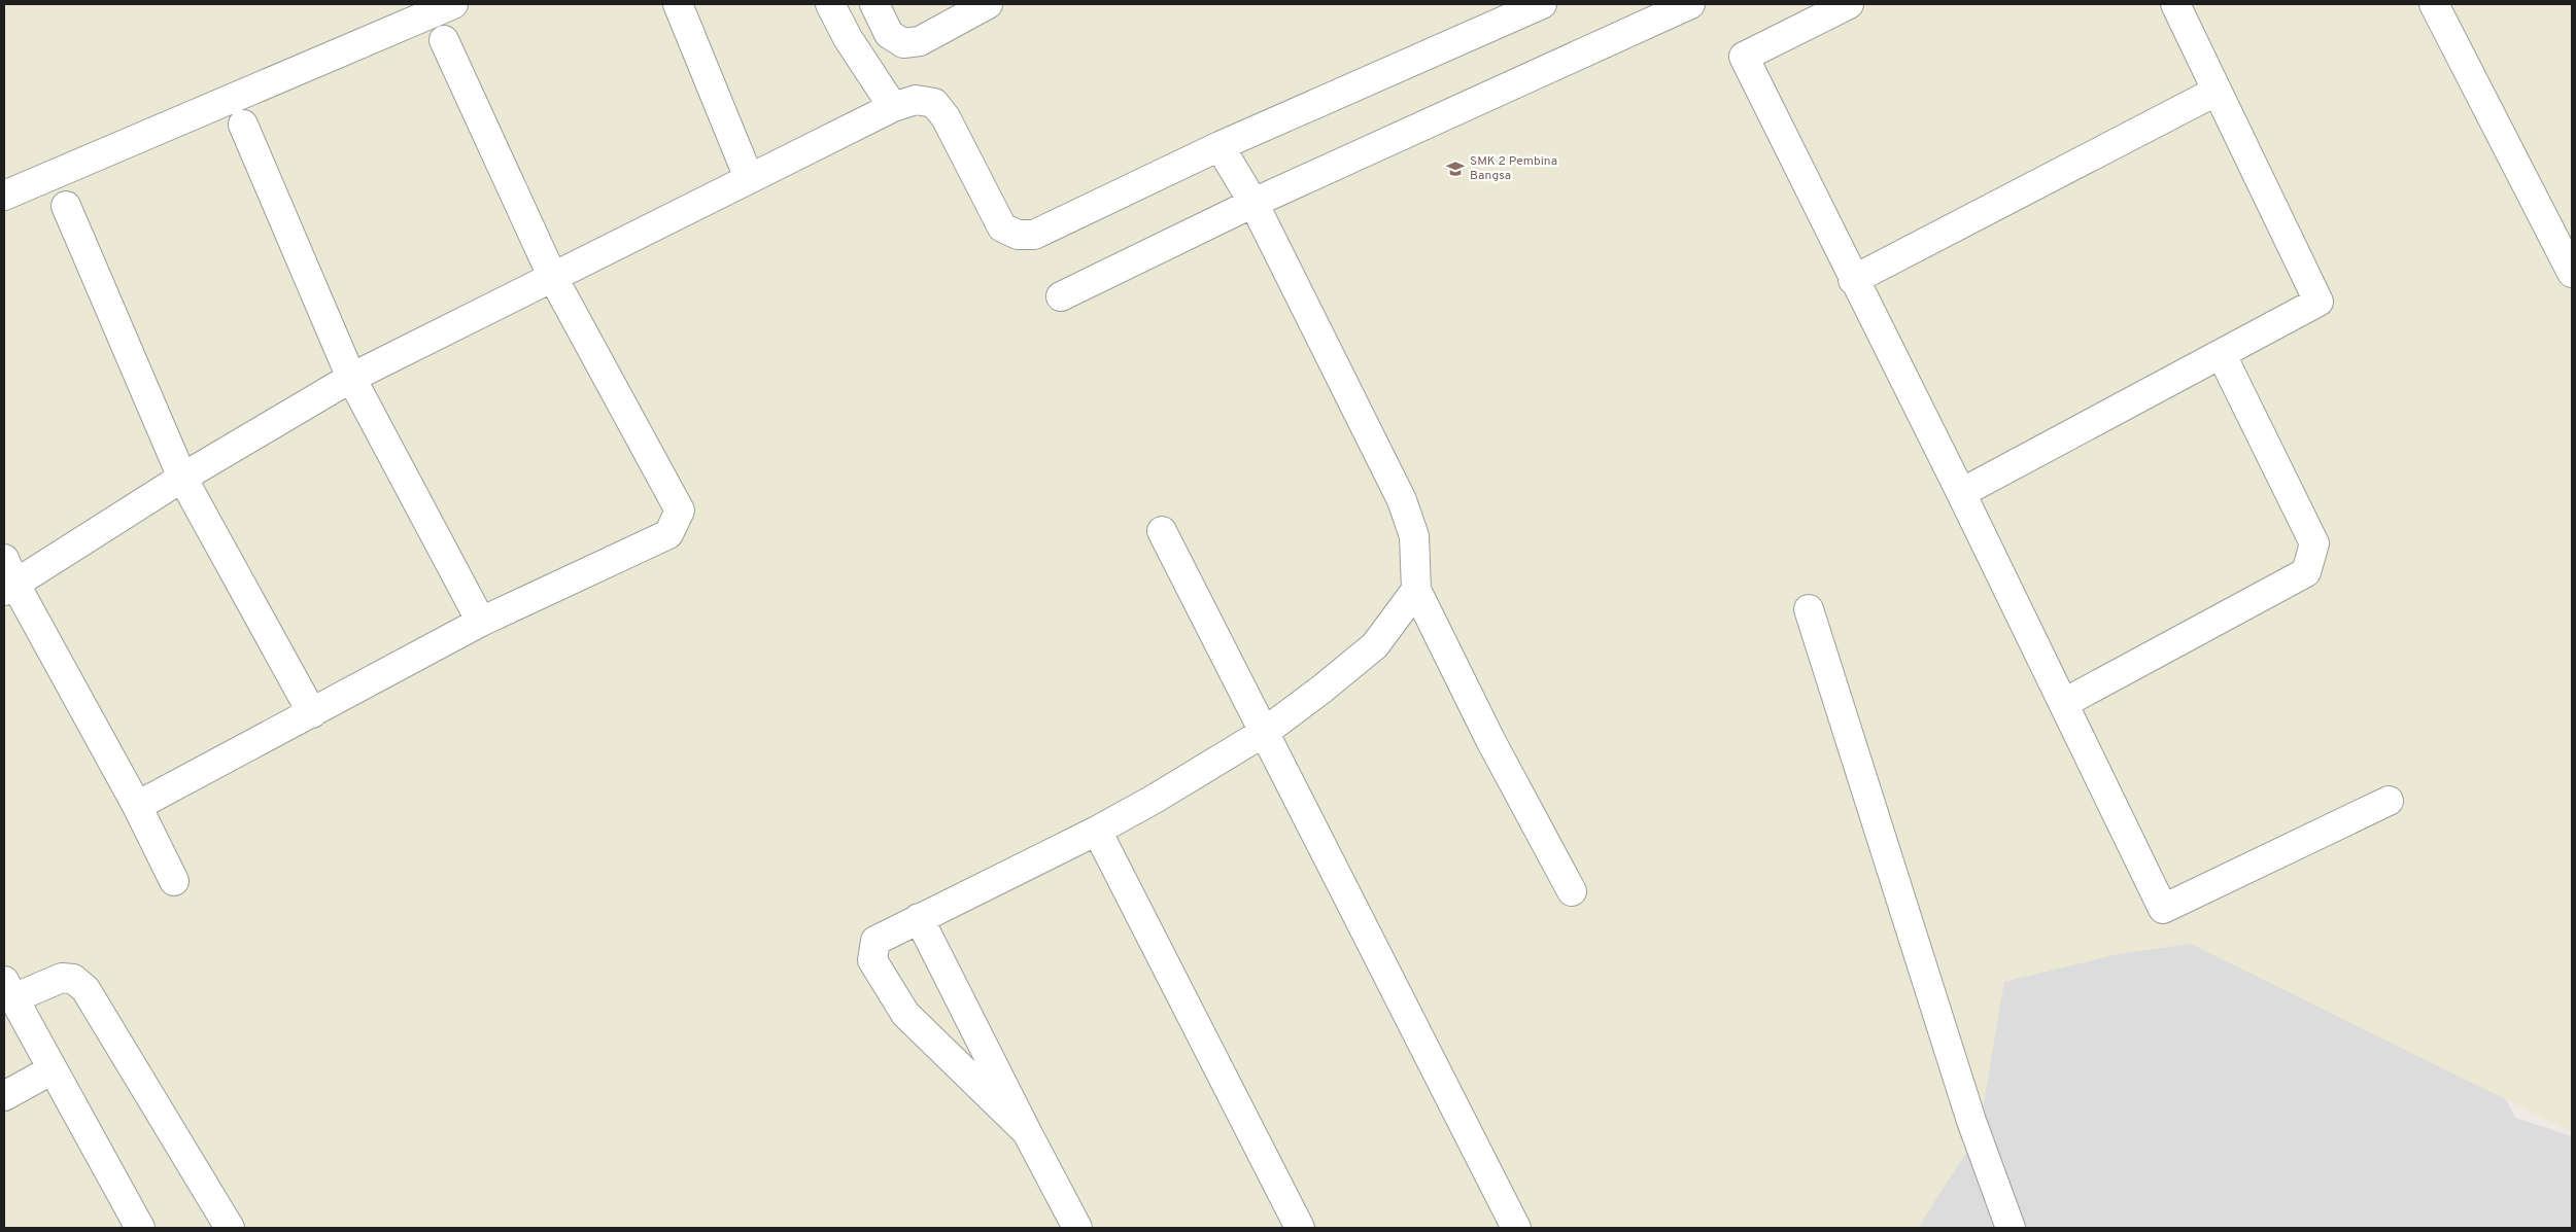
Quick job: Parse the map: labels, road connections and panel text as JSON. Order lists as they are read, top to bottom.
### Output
{
  "places": {
    "school or university": ["SMK 2 Pembina Bangsa"]
  }
}
